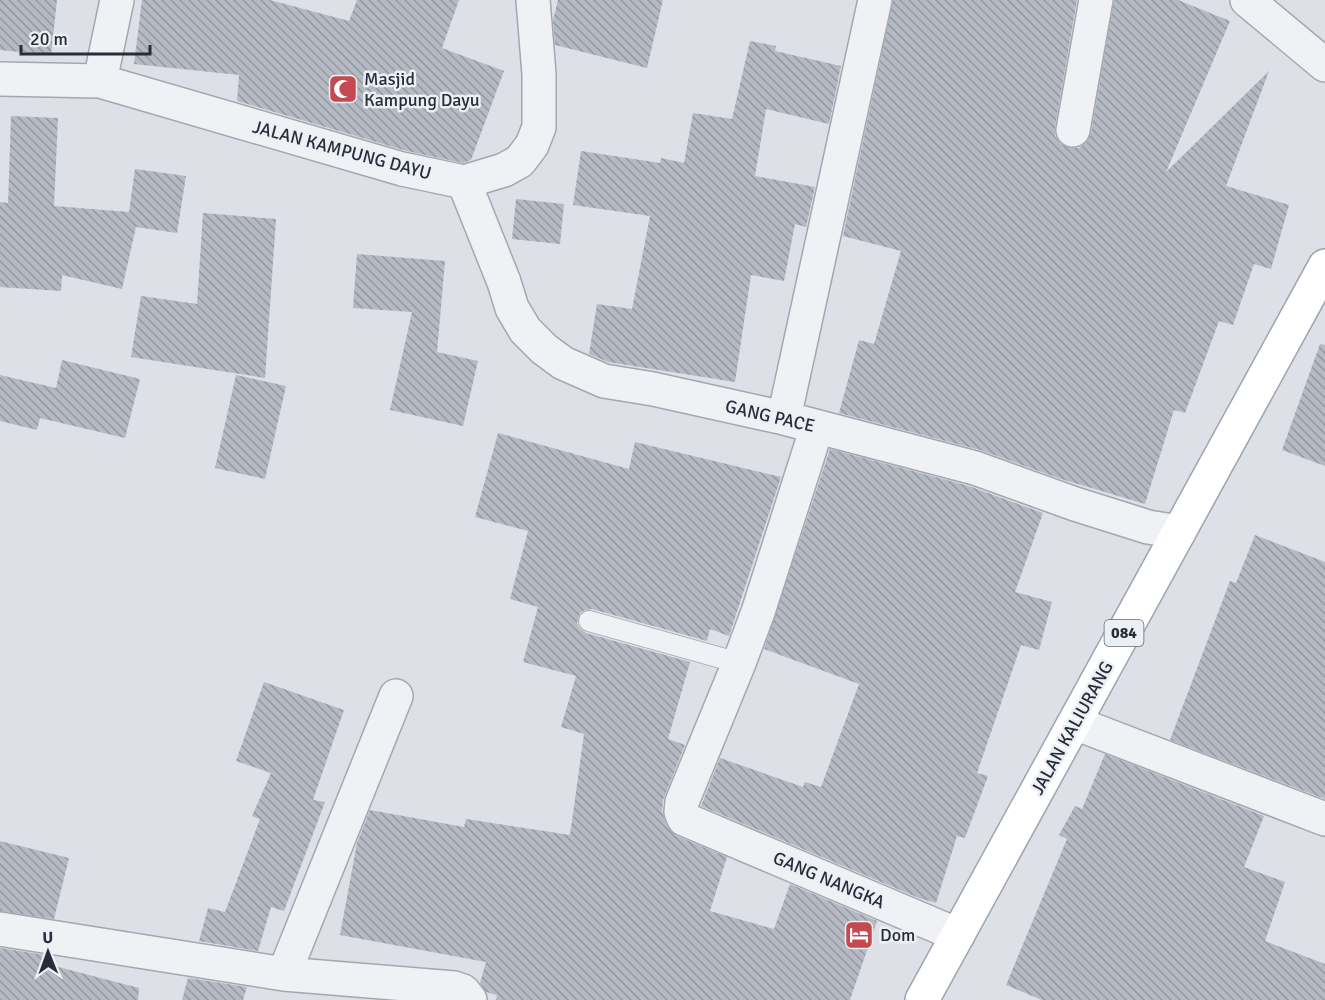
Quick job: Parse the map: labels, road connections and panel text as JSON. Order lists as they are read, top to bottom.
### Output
{
  "streets": {
    "main road": ["084", "JALAN KALIURANG"],
    "street": ["JALAN KAMPUNG DAYU", "GANG PACE", "GANG NANGKA"]
  },
  "crossings": [
    ["JALAN KAMPUNG DAYU", "GANG PACE"],
    ["GANG PACE", "JALAN KALIURANG"],
    ["JALAN KALIURANG", "GANG NANGKA"]
  ],
  "places": {
    "mosque": ["Masjid Kampung Dayu"],
    "hotel": ["Dom"]
  },
  "scale_bar": "20 m",
  "north": "top"
}
